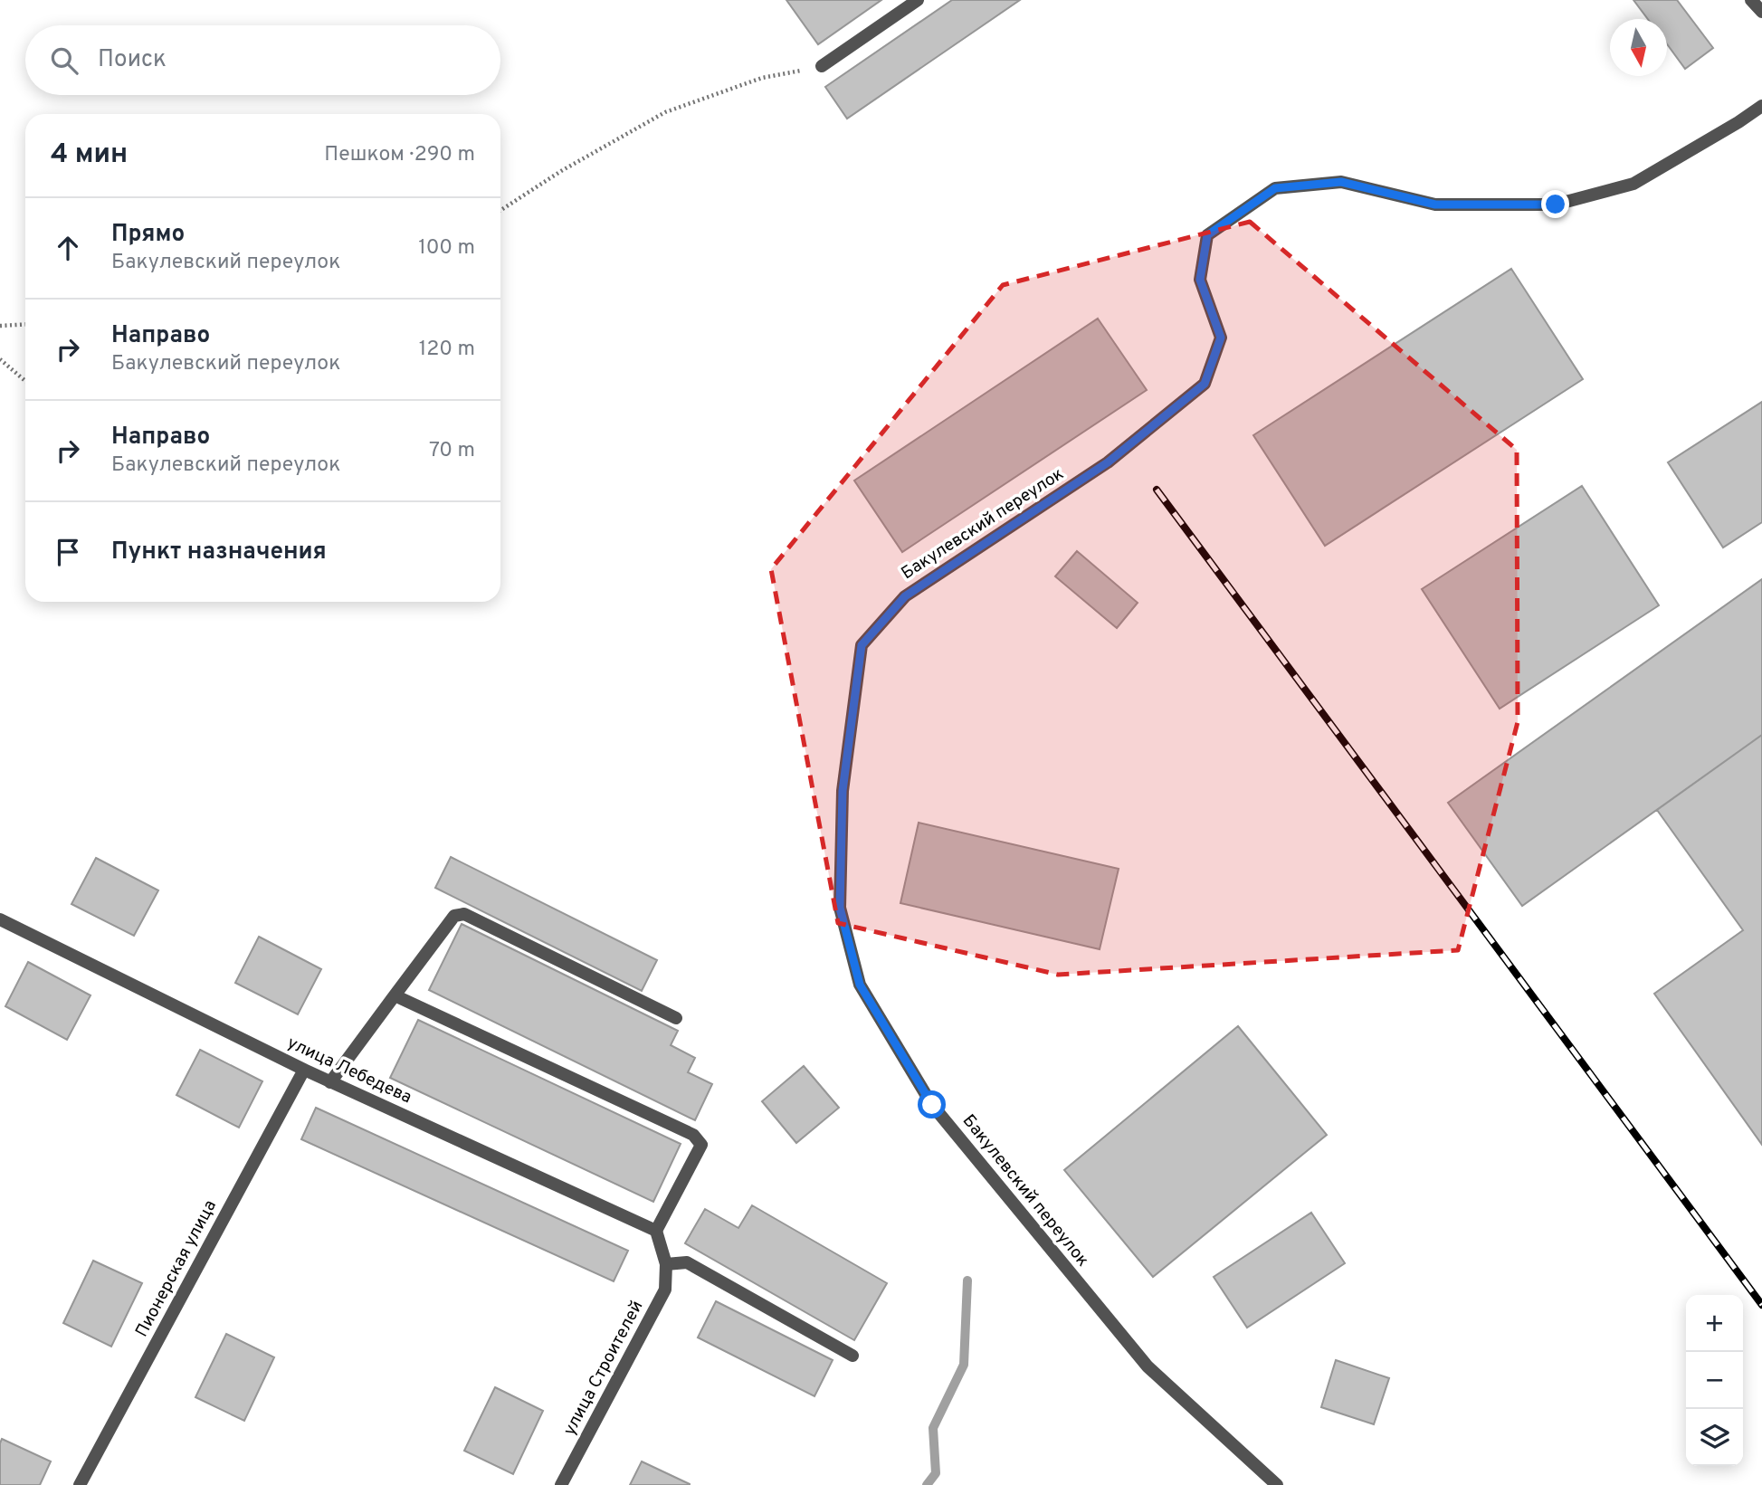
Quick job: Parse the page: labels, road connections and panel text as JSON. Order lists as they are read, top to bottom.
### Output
{
  "streets": {
    "street": [
      "Бакулевский переулок",
      "улица Лебедева",
      "Пионерская улица",
      "улица Строителей"
    ]
  },
  "crossings": [
    ["улица Лебедева", "Пионерская улица"]
  ],
  "north": "bottom",
  "page": {
    "search": "Поиск",
    "heading": ["4 мин", "Пешком · 290 m"],
    "list": [
      ["Прямо", "Бакулевский переулок", "100 m"],
      ["Направо", "Бакулевский переулок", "120 m"],
      ["Направо", "Бакулевский переулок", "70 m"],
      "Пункт назначения"
    ],
    "map_buttons": ["+", "−"]
  }
}
